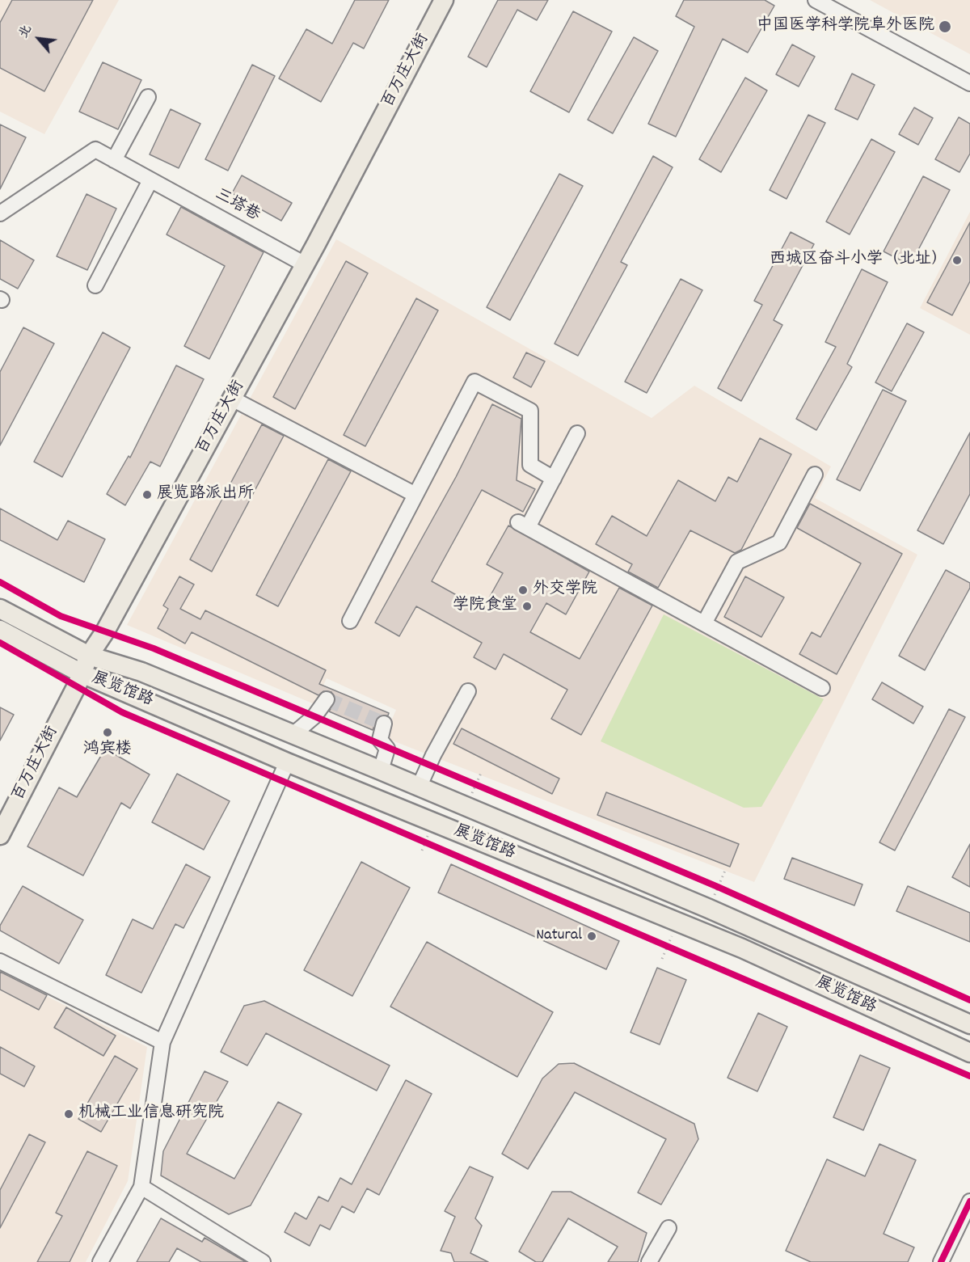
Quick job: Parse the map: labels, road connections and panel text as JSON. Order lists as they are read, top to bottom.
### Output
{
  "streets": {
    "main road": ["百万庄大街", "展览馆路"],
    "street": ["三塔巷"]
  },
  "crossings": [
    ["百万庄大街", "三塔巷"],
    ["百万庄大街", "展览馆路"]
  ],
  "places": [
    "中国医学科学院阜外医院",
    "西城区奋斗小学（北址）",
    "展览路派出所",
    "外交学院",
    "学院食堂",
    "鸿宾楼",
    "Natural",
    "机械工业信息研究院"
  ],
  "north": "top left"
}
